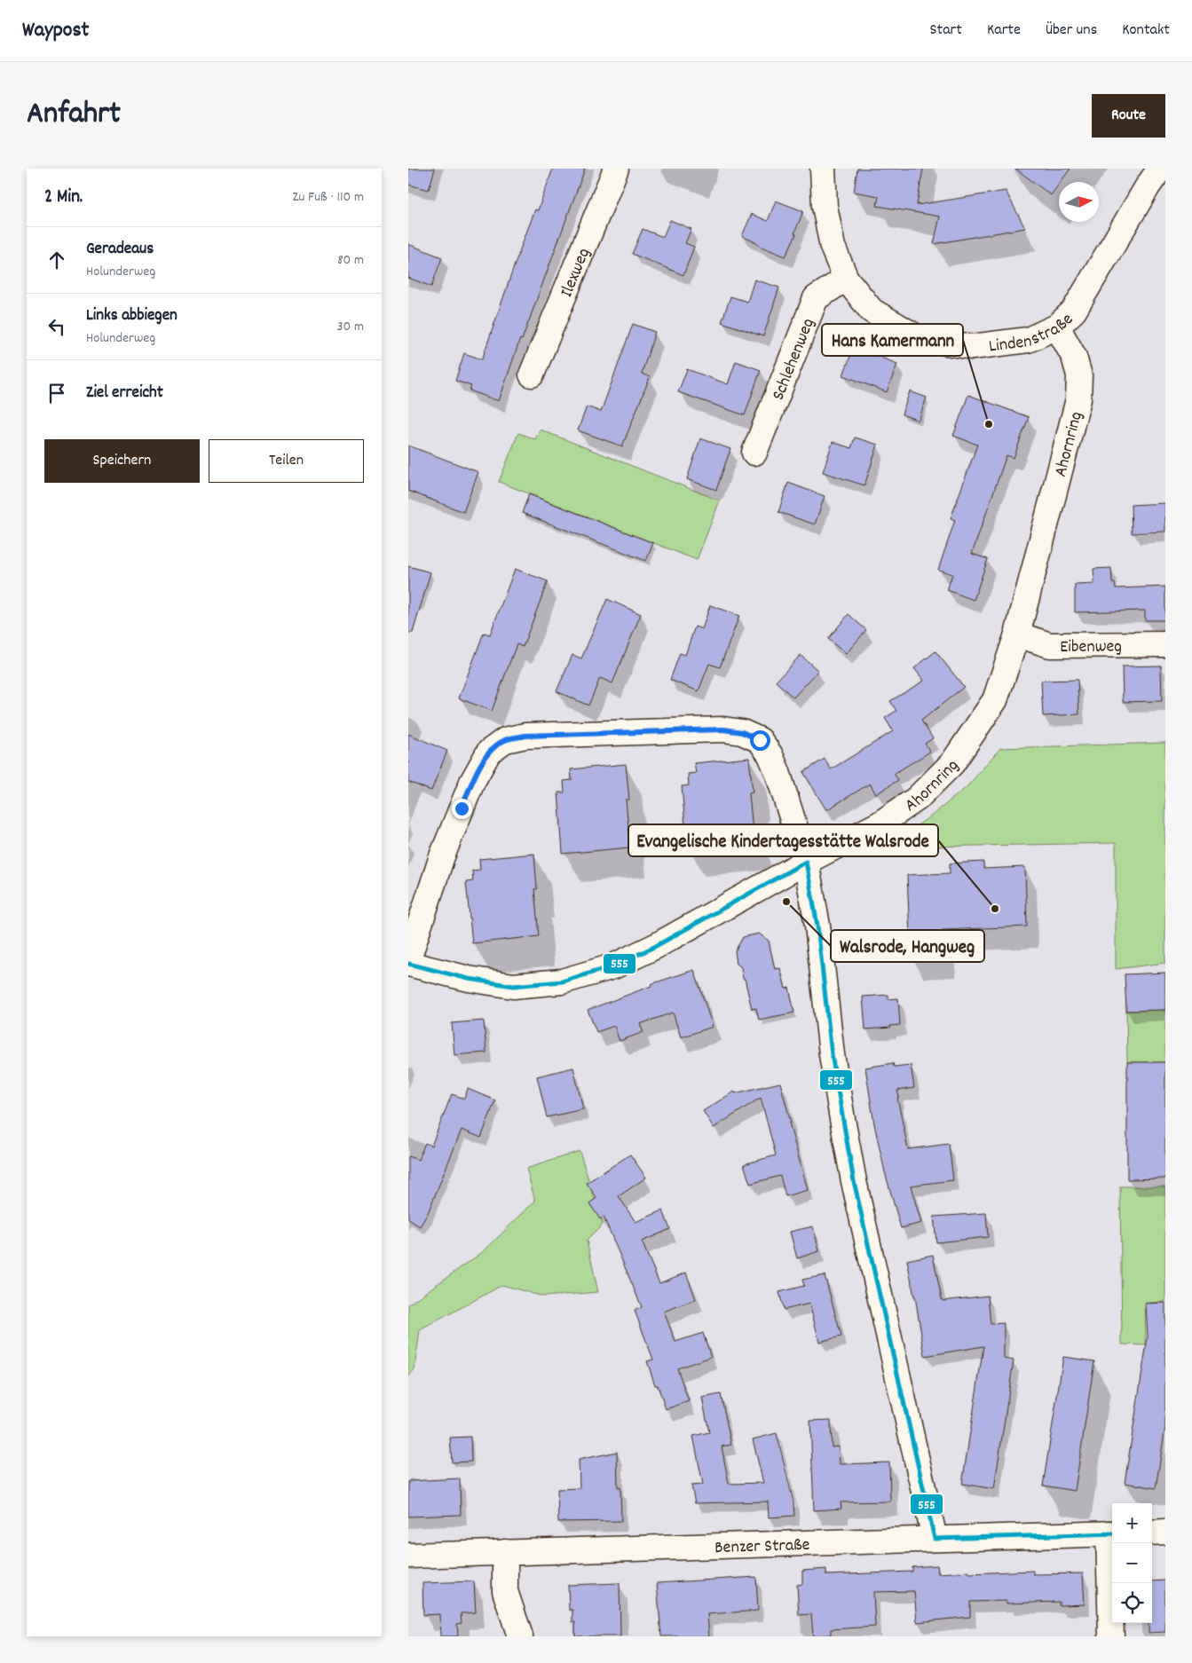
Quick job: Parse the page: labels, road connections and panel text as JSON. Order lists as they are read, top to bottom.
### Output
{
  "streets": {
    "street": [
      "Ilexweg",
      "Lindenstraße",
      "Schlehenweg",
      "Ahornring",
      "Eibenweg",
      "Benzer Straße"
    ]
  },
  "crossings": [
    ["Lindenstraße", "Schlehenweg"],
    ["Lindenstraße", "Ahornring"],
    ["Ahornring", "Eibenweg"]
  ],
  "places": ["Hans Kamermann", "Walsrode, Hangweg", "Evangelische Kindertagesstätte Walsrode"],
  "lines": ["transit line 555"],
  "north": "right",
  "page": {
    "header": "Waypost",
    "nav": [
      "Start",
      "Karte",
      "Über uns",
      "Kontakt"
    ],
    "title": "Anfahrt",
    "buttons": [
      "Route",
      ["Speichern", "Teilen"]
    ],
    "heading": ["2 Min.", "Zu Fuß · 110 m"],
    "list": [
      ["Geradeaus", "Holunderweg", "80 m"],
      ["Links abbiegen", "Holunderweg", "30 m"],
      "Ziel erreicht"
    ],
    "map_buttons": ["+", "−"]
  }
}
